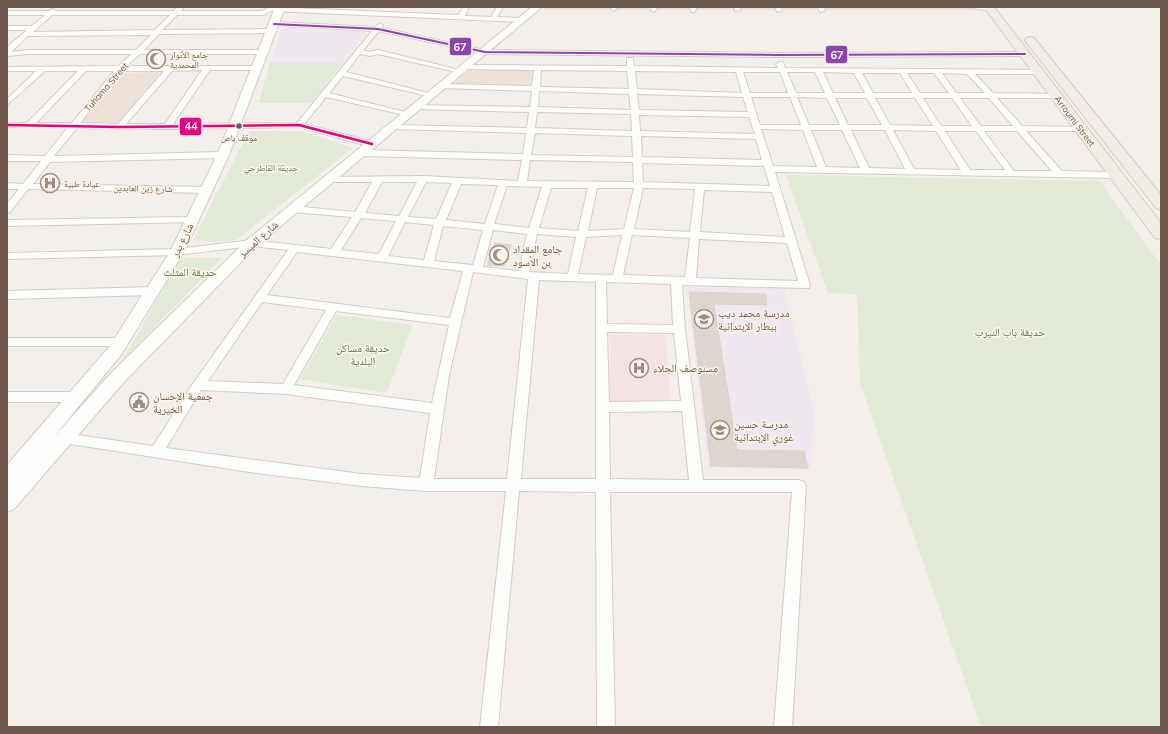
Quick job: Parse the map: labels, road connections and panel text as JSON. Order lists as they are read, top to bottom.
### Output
{
  "streets": {
    "main road": ["Arroumi Street", "شارع الميسر", "شارع بدر"],
    "street": ["Tuhama Street", "شارع زين العابدين"]
  },
  "crossings": [
    ["Tuhama Street", "شارع زين العابدين"],
    ["شارع زين العابدين", "شارع بدر"]
  ],
  "parks": [
    "حديقة القاطرجي",
    "حديقة المثلث",
    "حديقة باب النيرب",
    "حديقة مساكن البلدية"
  ],
  "places": {
    "mosque": ["جامع الأنوار المحمدية", "جامع المقداد بن الأسود"],
    "other": ["موقف باص"],
    "hospital": ["عيادة طبية", "مسنوصف الجلاء"],
    "school or university": ["مدرسة محمد ديب بيطار الإبتدائية", "مدرسة حسين غوري الإبتدائية"],
    "public building": ["جمعية الإحسان الخيرية"]
  },
  "lines": ["transit line 67", "transit line 44"]
}
